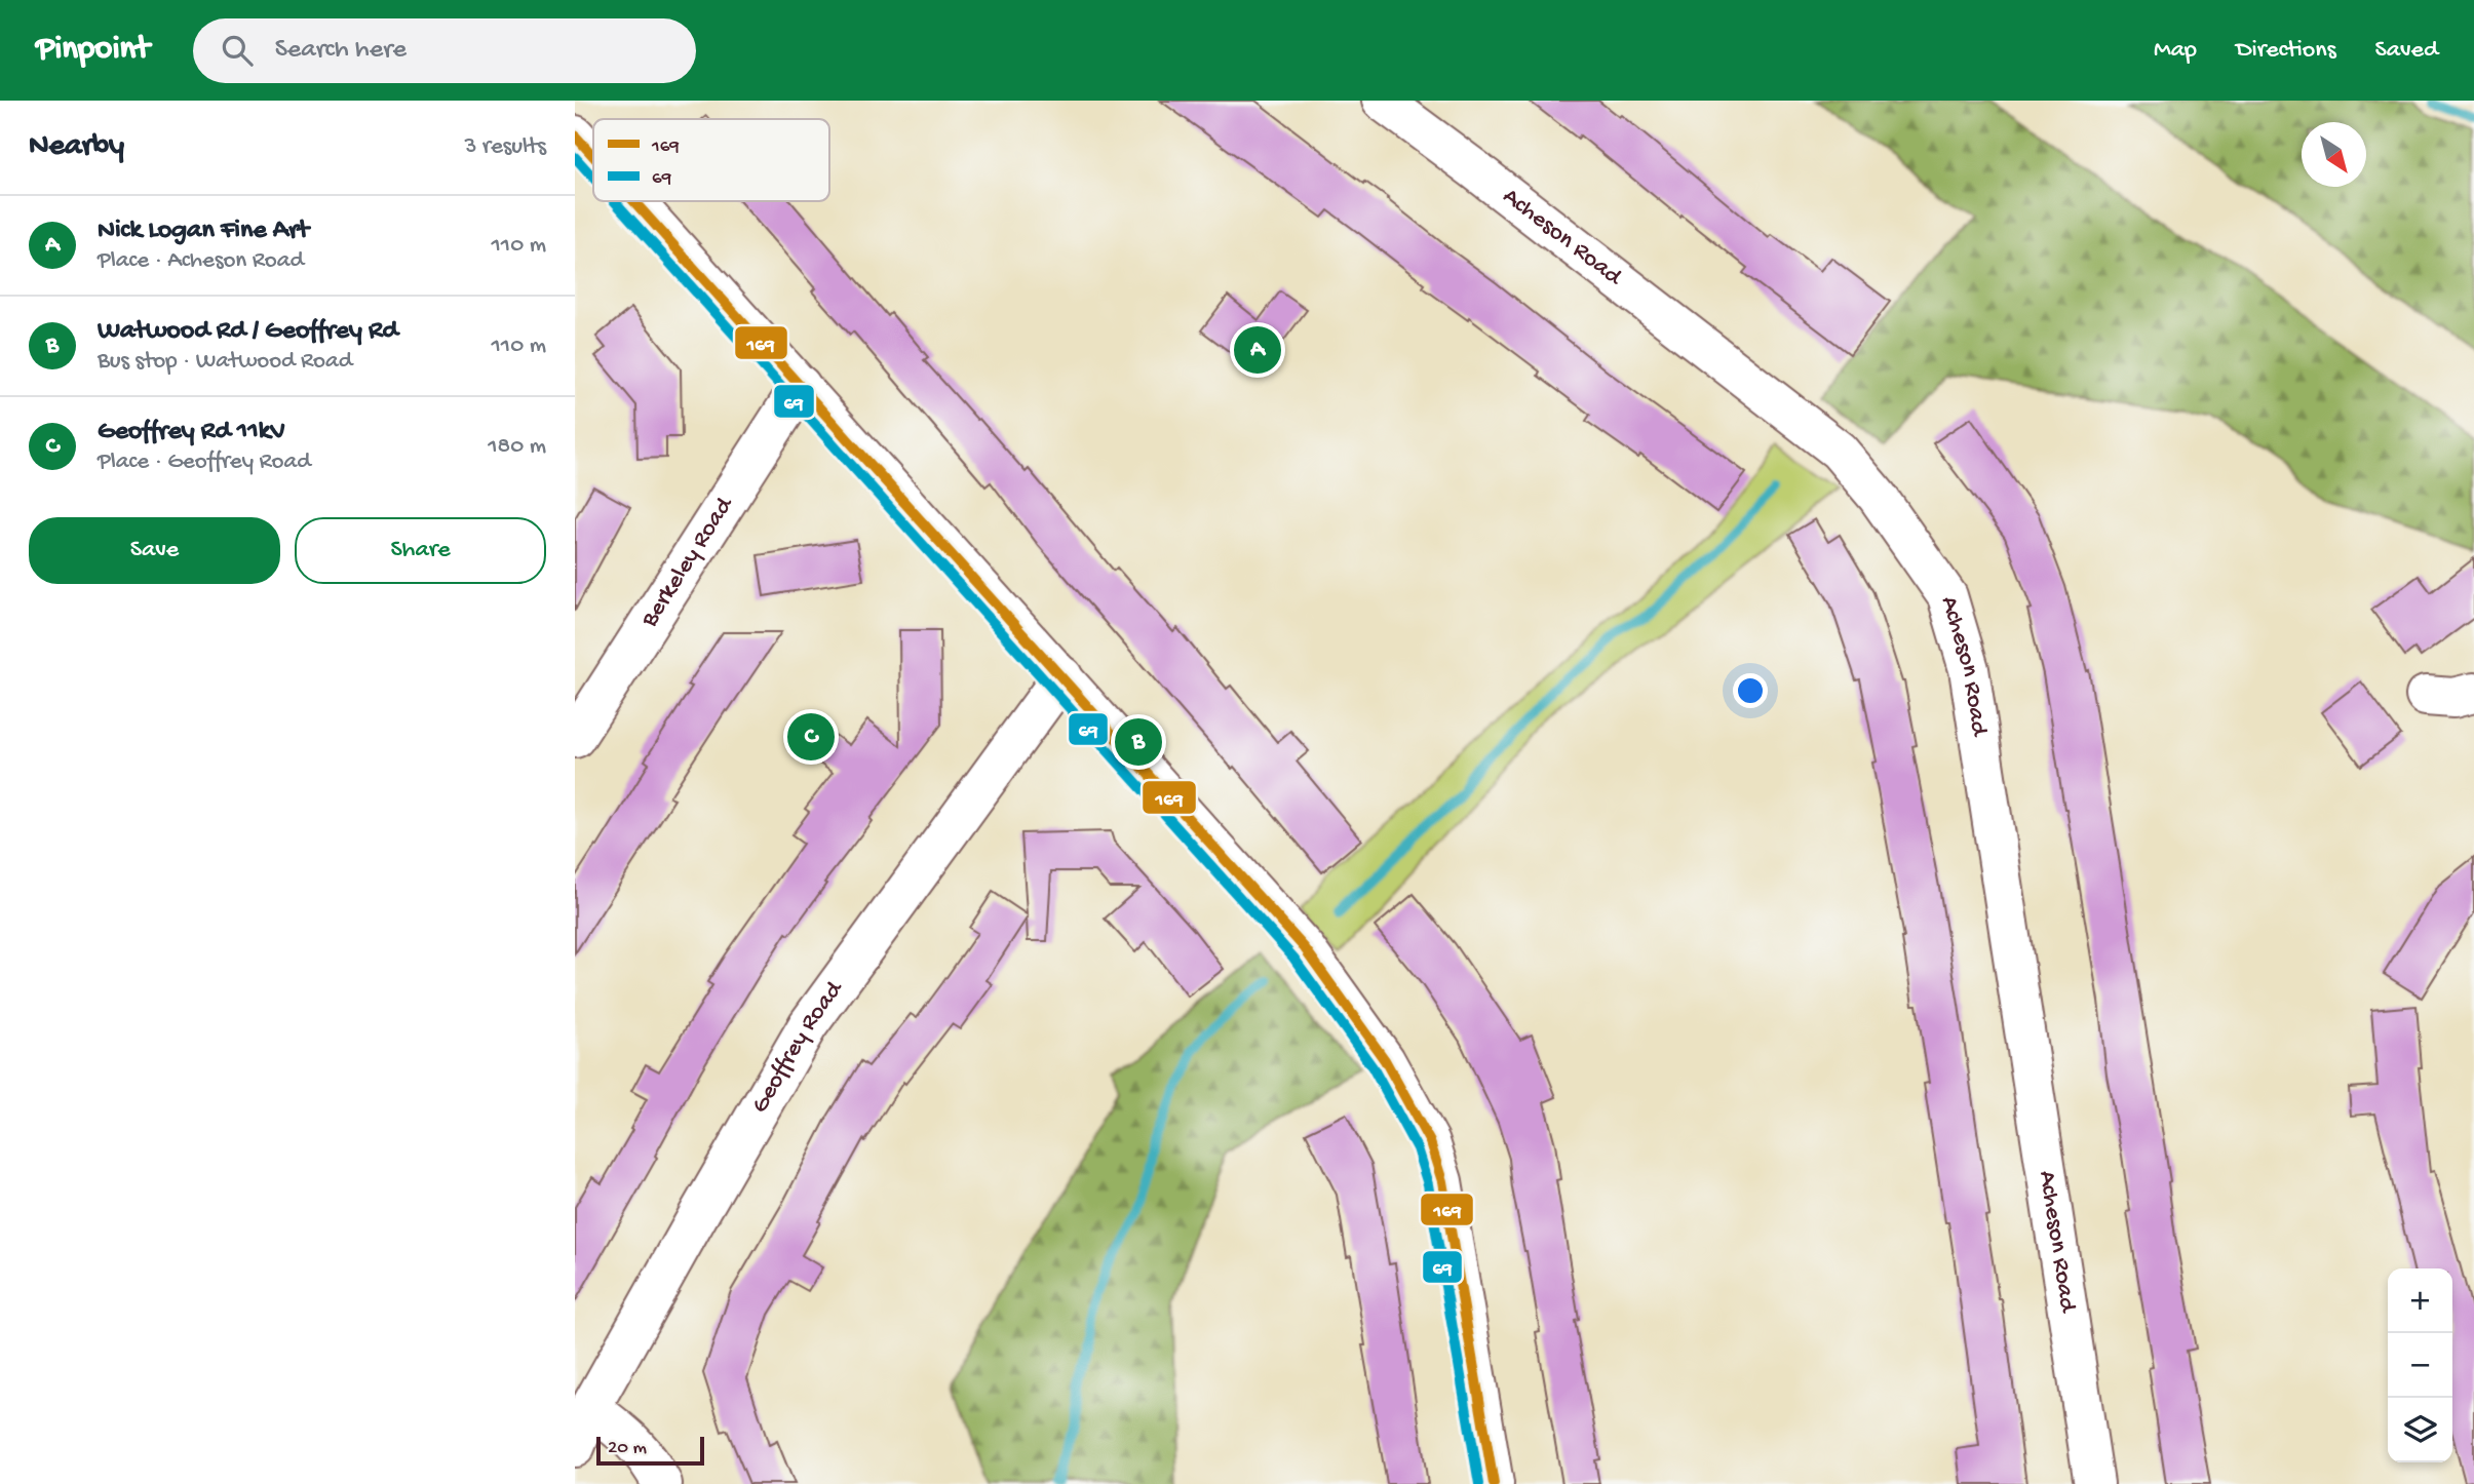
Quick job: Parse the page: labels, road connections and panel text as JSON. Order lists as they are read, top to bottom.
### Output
{
  "streets": {
    "street": ["Acheson Road", "Berkeley Road", "Geoffrey Road"]
  },
  "lines": ["transit line 169", "transit line 69"],
  "legend": ["169", "69"],
  "scale_bar": "20 m",
  "north": "bottom right",
  "page": {
    "header": "Pinpoint",
    "search": "Search here",
    "nav": ["Map", "Directions", "Saved"],
    "heading": ["Nearby", "3 results"],
    "list": [
      {
        "mark": "A",
        "name": "Nick Logan Fine Art",
        "note": "Place · Acheson Road",
        "value": "110 m"
      },
      {
        "mark": "B",
        "name": "Watwood Rd / Geoffrey Rd",
        "note": "Bus stop · Watwood Road",
        "value": "110 m"
      },
      {
        "mark": "C",
        "name": "Geoffrey Rd 11kV",
        "note": "Place · Geoffrey Road",
        "value": "180 m"
      }
    ],
    "pins": ["A", "C", "B"],
    "buttons": ["Save", "Share"],
    "map_buttons": ["+", "−"],
    "scale": "20 m"
  }
}
